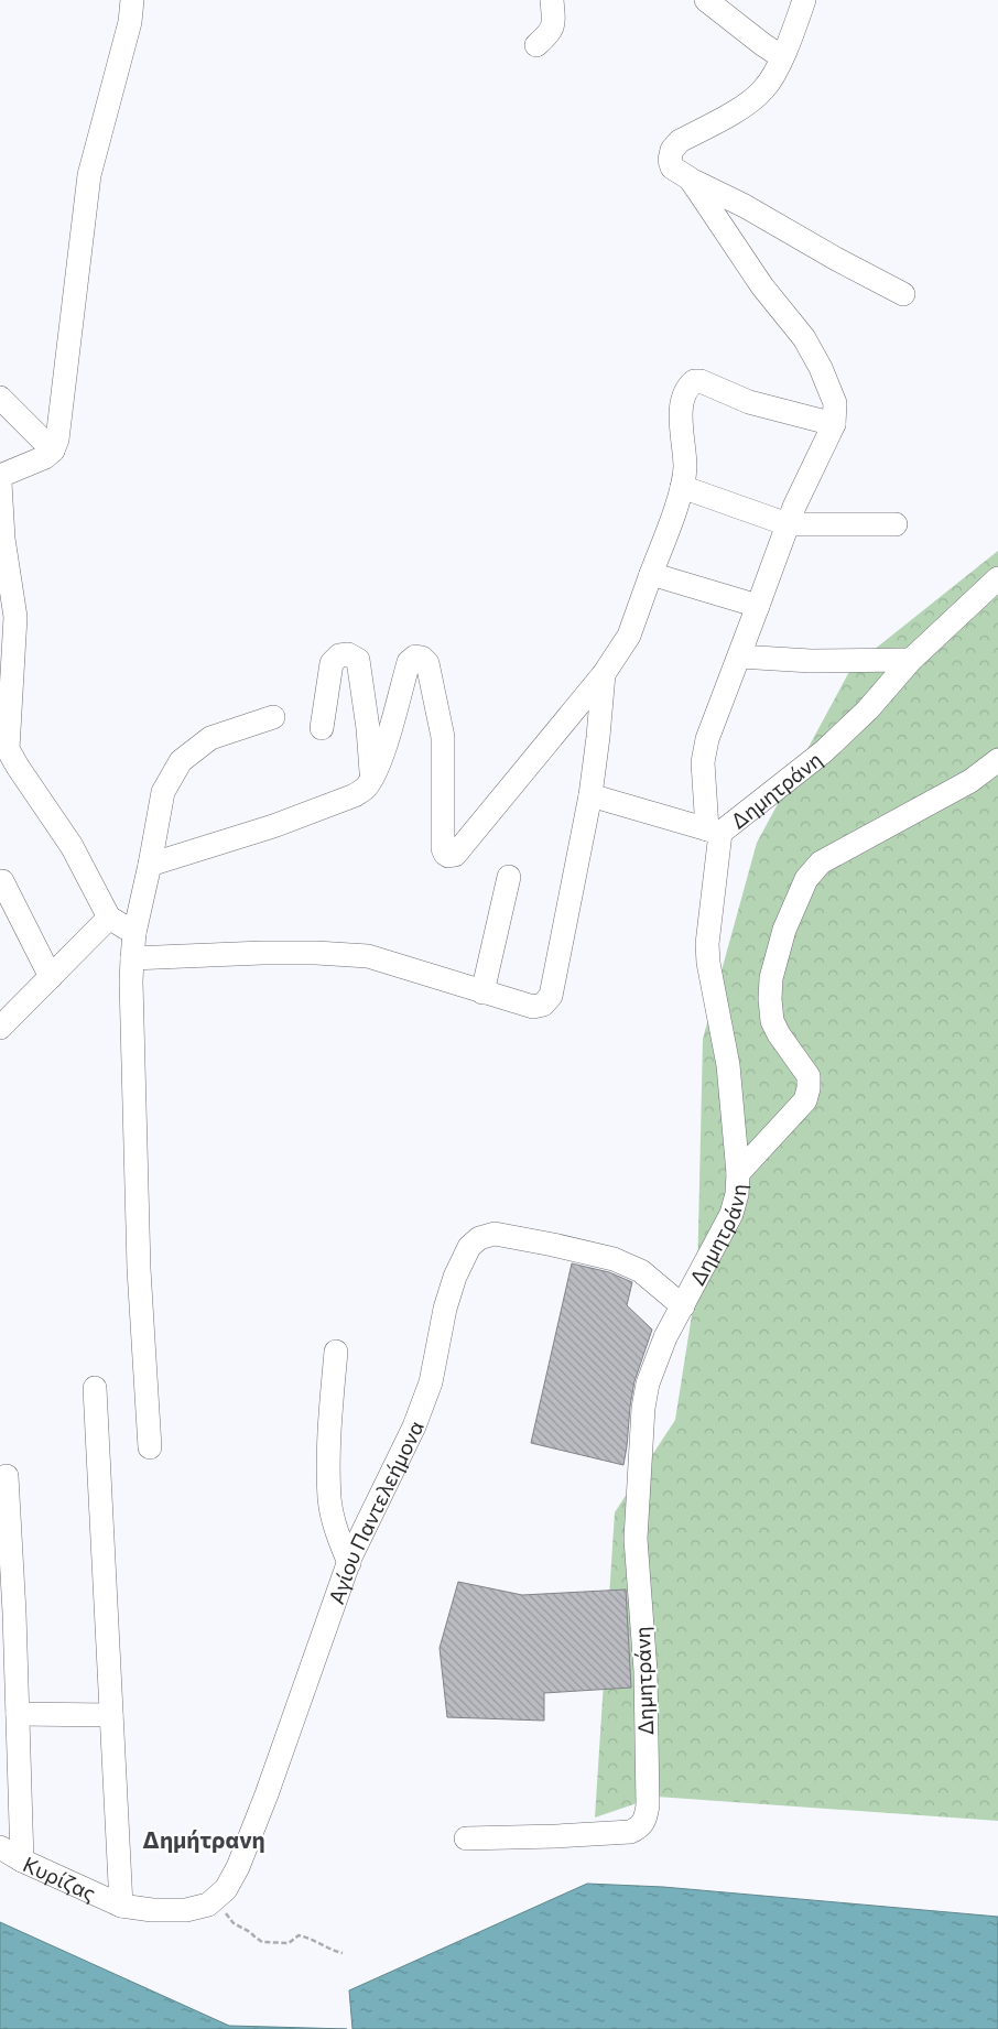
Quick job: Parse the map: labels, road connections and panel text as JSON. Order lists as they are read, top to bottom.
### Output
{
  "streets": {
    "street": ["Δημητράνη", "Αγίου Παντελεήμονα", "Κυρίζας"]
  },
  "crossings": [
    ["Δημητράνη", "Αγίου Παντελεήμονα"],
    ["Αγίου Παντελεήμονα", "Κυρίζας"]
  ],
  "districts": ["Δημήτρανη"]
}
